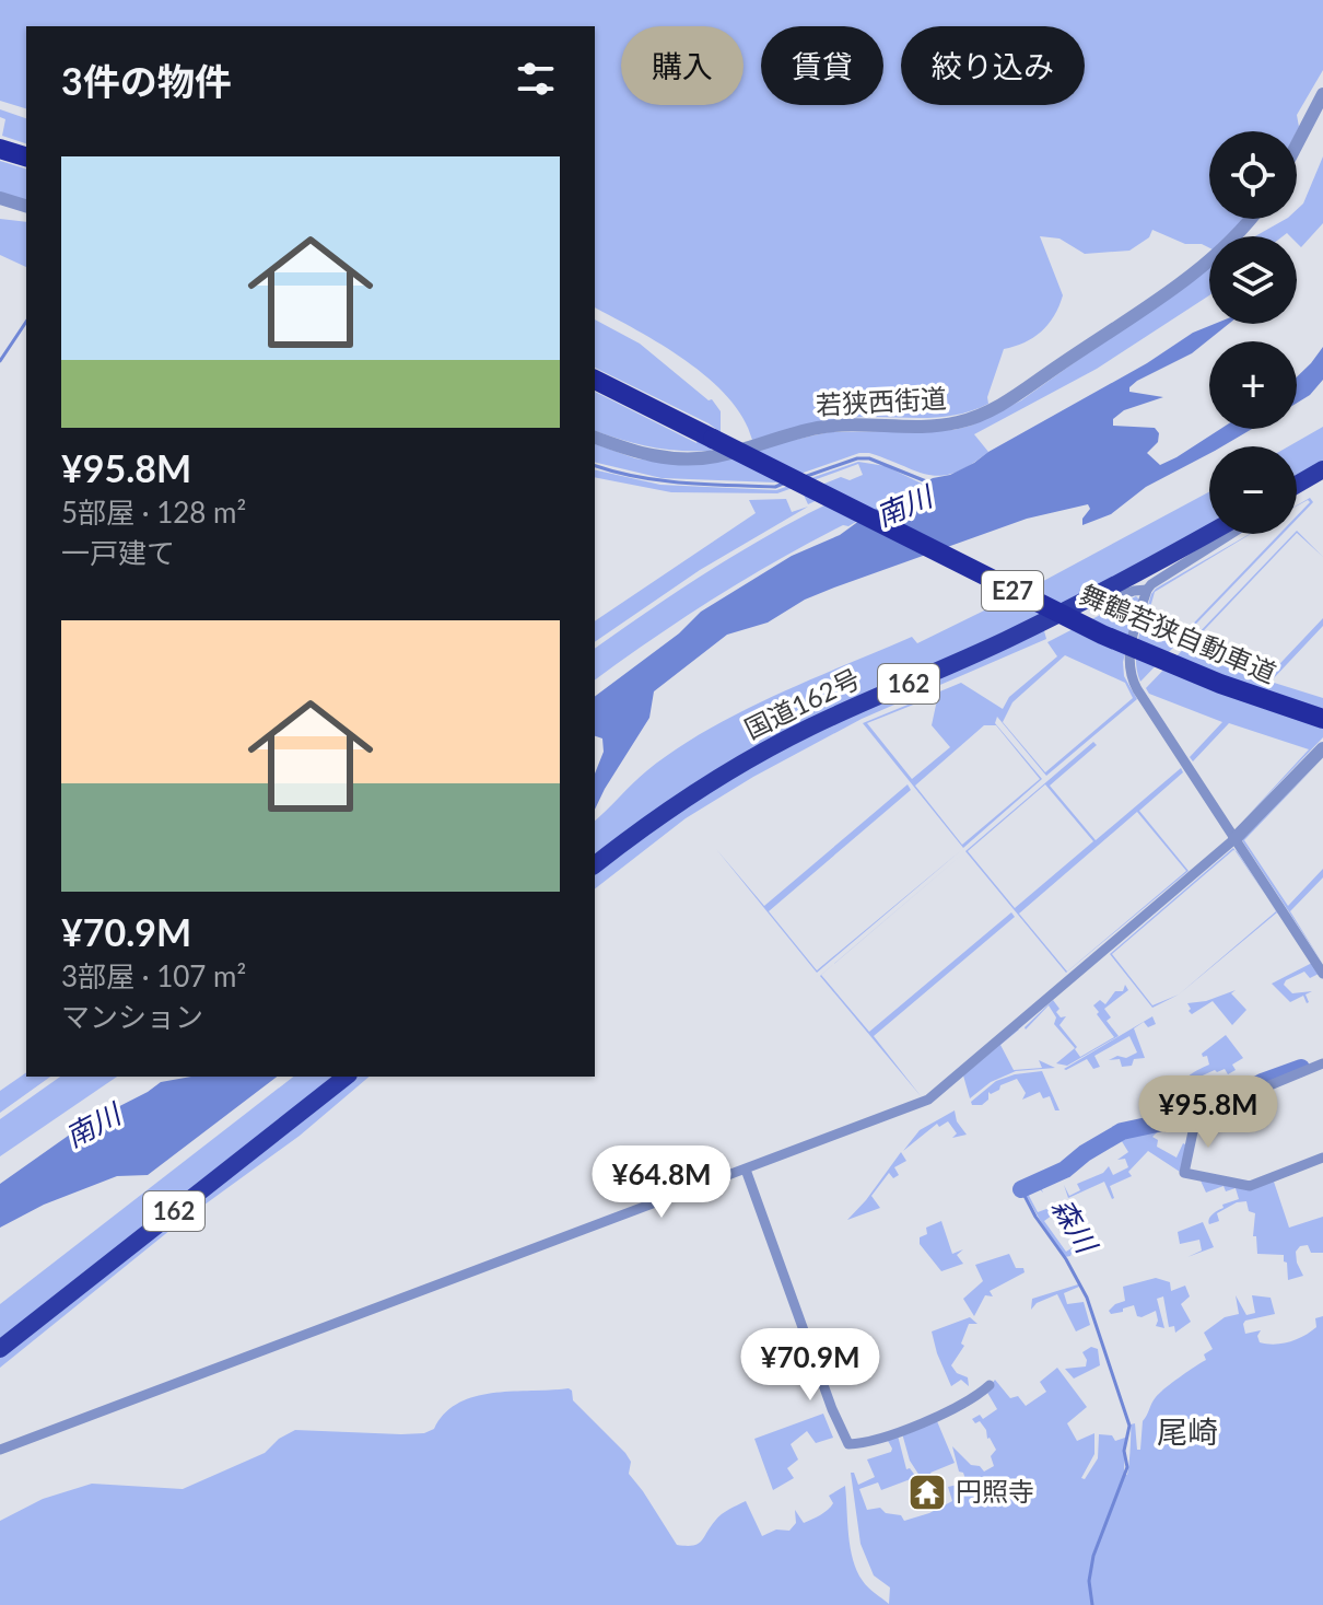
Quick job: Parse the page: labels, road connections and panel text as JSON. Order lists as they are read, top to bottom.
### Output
{
  "streets": {
    "highway": [
      "E27",
      "舞鶴若狭自動車道",
      "162",
      "国道162号"
    ],
    "street": ["若狭西街道"]
  },
  "districts": ["尾崎"],
  "water": ["南川", "森川"],
  "places": {
    "temple": ["円照寺"]
  },
  "page": {
    "chip": ["購入", "賃貸", "絞り込み"],
    "heading": "3件の物件",
    "map_buttons": ["+", "−"],
    "list": [
      {
        "name": "¥95.8M",
        "note": "5部屋 · 128 m² · 一戸建て"
      },
      {
        "name": "¥70.9M",
        "note": "3部屋 · 107 m² · マンション"
      }
    ],
    "price": ["¥95.8M", "¥64.8M", "¥70.9M"]
  }
}
